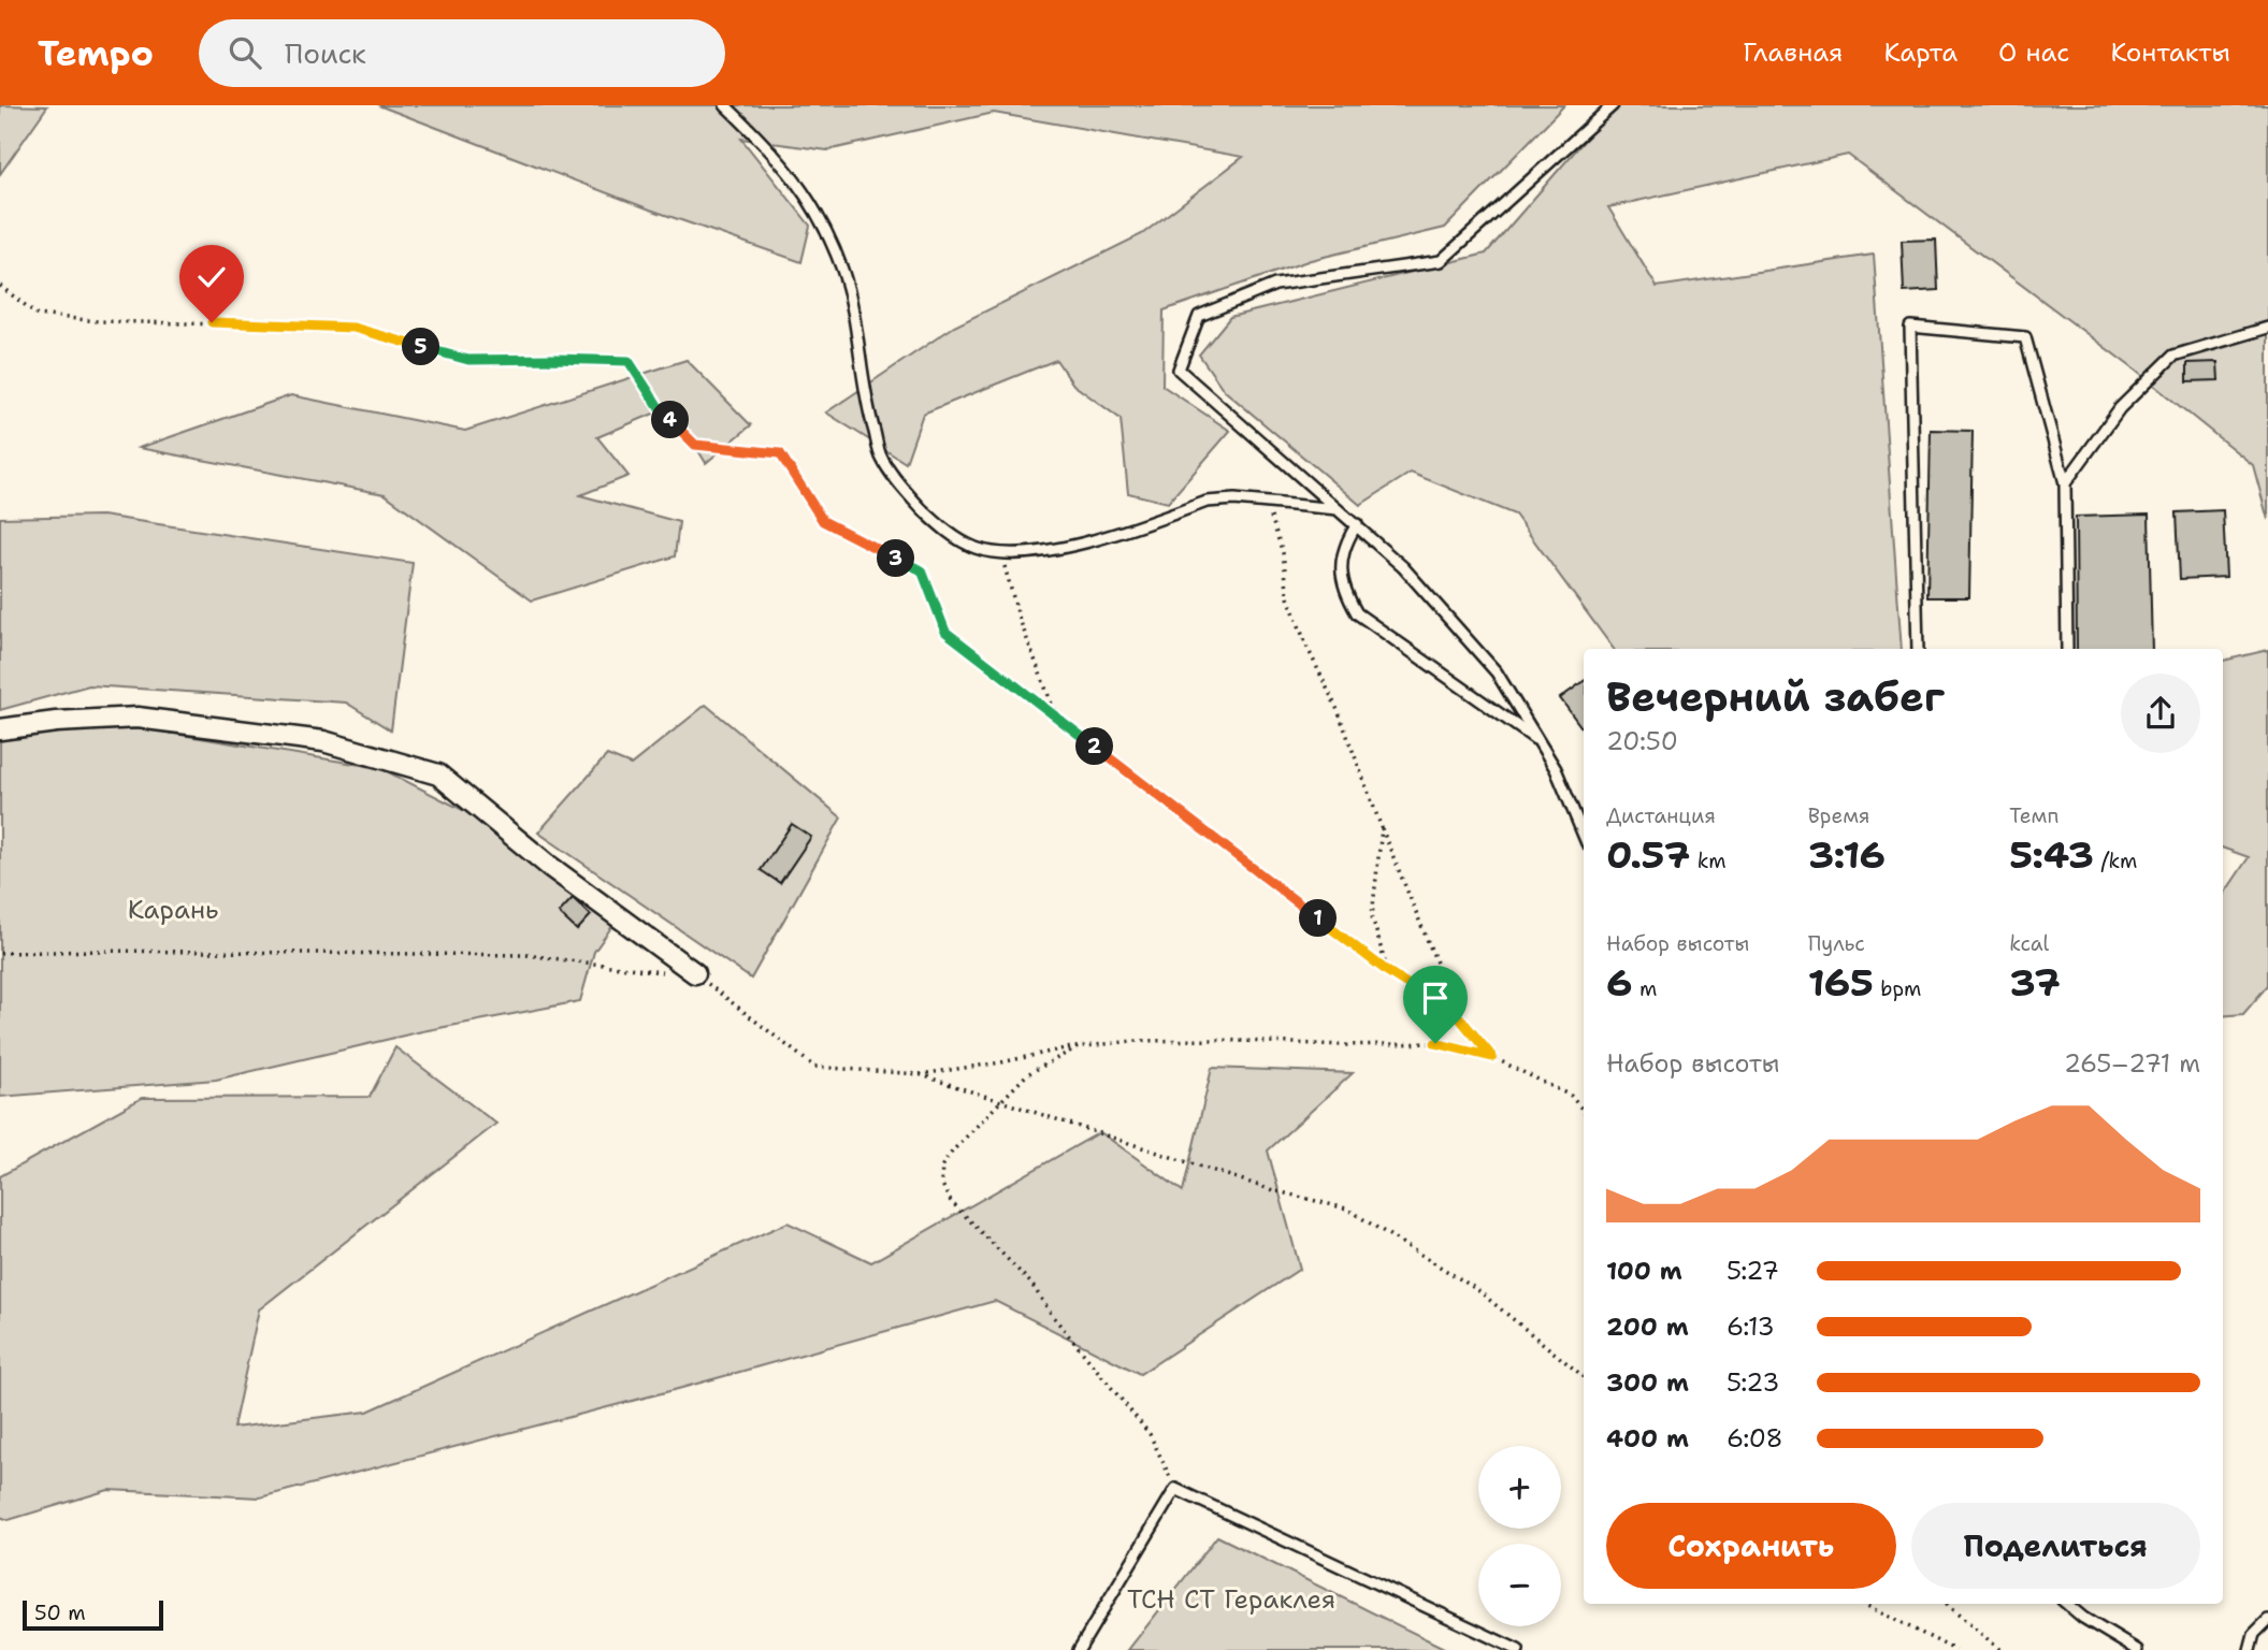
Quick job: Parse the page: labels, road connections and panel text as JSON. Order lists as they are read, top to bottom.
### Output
{
  "parks": ["Карань", "ТСН СТ Гераклея"],
  "scale_bar": "50 m",
  "page": {
    "header": "Tempo",
    "search": "Поиск",
    "nav": [
      "Главная",
      "Карта",
      "О нас",
      "Контакты"
    ],
    "pins": [
      "5",
      "4",
      "3",
      "2",
      "1"
    ],
    "heading": ["Вечерний забег", "20:50"],
    "stats": [
      ["Дистанция", "0.57 km"],
      ["Время", "3:16"],
      ["Темп", "5:43 /km"],
      ["Набор высоты", "6 m"],
      ["Пульс", "165 bpm"],
      ["kcal", "37"]
    ],
    "chart": ["Набор высоты", "265–271 m"],
    "list": [
      {
        "name": "100 m",
        "note": "5:27"
      },
      {
        "name": "200 m",
        "note": "6:13"
      },
      {
        "name": "300 m",
        "note": "5:23"
      },
      {
        "name": "400 m",
        "note": "6:08"
      }
    ],
    "map_buttons": ["+", "−"],
    "buttons": ["Сохранить", "Поделиться"],
    "scale": "50 m"
  }
}
